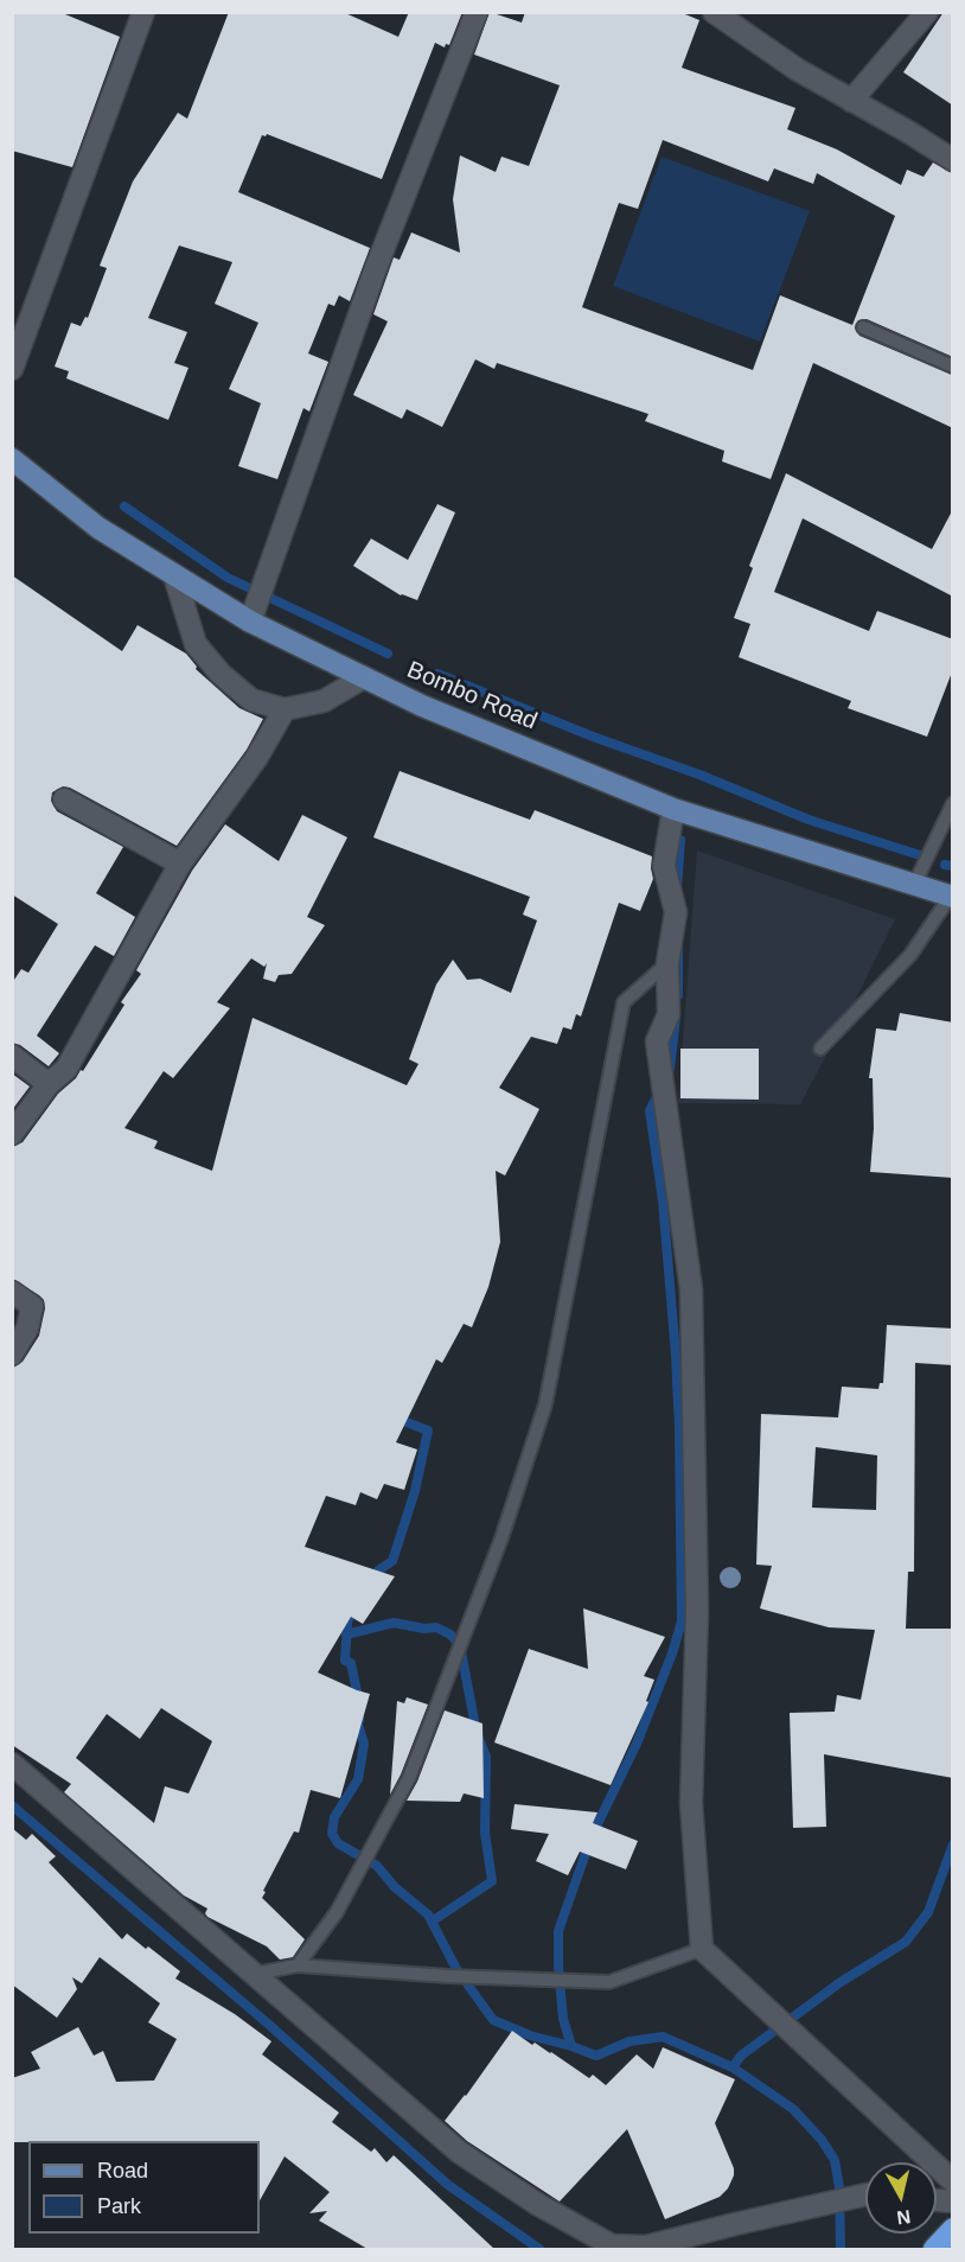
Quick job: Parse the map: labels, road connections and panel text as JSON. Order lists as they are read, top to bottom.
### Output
{
  "streets": {
    "main road": ["Bombo Road"]
  },
  "legend": ["Road", "Park"],
  "north": "bottom"
}
